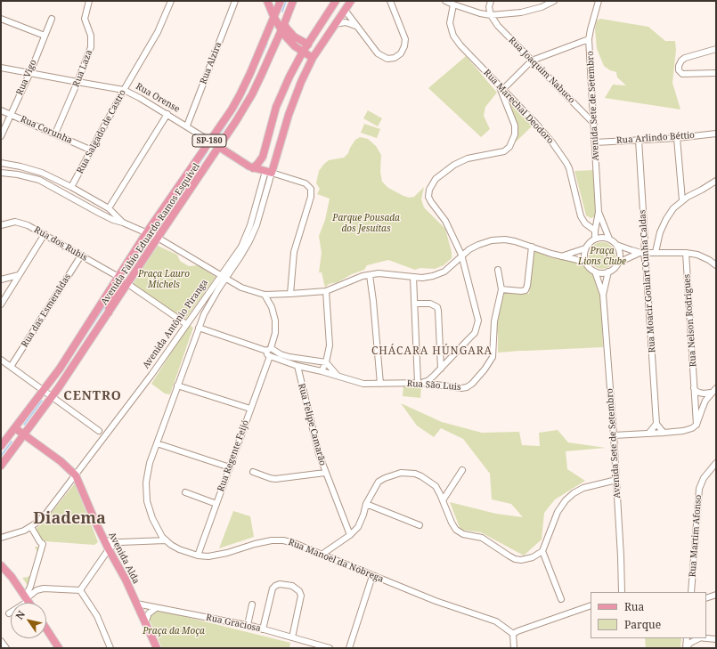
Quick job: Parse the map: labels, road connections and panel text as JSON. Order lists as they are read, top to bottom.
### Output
{
  "streets": {
    "main road": [
      "Rua Orense",
      "SP-180",
      "Avenida Fábio Eduardo Ramos Esquível",
      "Avenida Antônio Piranga",
      "Avenida Alda"
    ],
    "street": [
      "Rua Alzira",
      "Rua Laza",
      "Rua Joaquim Nabuco",
      "Rua Vigo",
      "Avenida Sete de Setembro",
      "Rua Marechal Deodoro",
      "Rua Corunha",
      "Rua Salgado de Castro",
      "Rua Arlindo Béttio",
      "Rua dos Rubis",
      "Rua Moacir Goulart Cunha Caldas",
      "Rua das Esmeraldas",
      "Rua Nelson Rodrigues",
      "Rua São Luis",
      "Rua Felipe Camarão",
      "Rua Regente Feijó",
      "Rua Martim Afonso",
      "Rua Manoel da Nóbrega",
      "Rua Graciosa"
    ]
  },
  "crossings": [
    ["Rua Alzira", "Rua Orense"],
    ["Rua Laza", "Rua Orense"],
    ["Rua Laza", "Rua Corunha"],
    ["Rua Joaquim Nabuco", "Avenida Sete de Setembro"],
    ["Rua Vigo", "Rua Orense"],
    ["Rua Vigo", "Rua Corunha"],
    ["Rua Orense", "Rua Salgado de Castro"],
    ["Rua Orense", "Avenida Fábio Eduardo Ramos Esquível"],
    ["Rua Orense", "Avenida Antônio Piranga"],
    ["Avenida Sete de Setembro", "Rua Marechal Deodoro"],
    ["Avenida Sete de Setembro", "Rua Arlindo Béttio"],
    ["Rua Corunha", "Rua Salgado de Castro"],
    ["Rua Arlindo Béttio", "Rua Moacir Goulart Cunha Caldas"],
    ["Avenida Fábio Eduardo Ramos Esquível", "Rua dos Rubis"],
    ["Rua dos Rubis", "Rua das Esmeraldas"],
    ["Avenida Antônio Piranga", "Avenida Alda"],
    ["Avenida Antônio Piranga", "Rua Manoel da Nóbrega"],
    ["Rua São Luis", "Rua Felipe Camarão"],
    ["Rua Regente Feijó", "Rua Manoel da Nóbrega"],
    ["Avenida Alda", "Rua Graciosa"]
  ],
  "districts": ["CHÁCARA HÚNGARA", "CENTRO", "Diadema"],
  "parks": [
    "Parque Pousada dos Jesuítas",
    "Praça Lions Clube",
    "Praça Lauro Michels",
    "Praça da Moça"
  ],
  "legend": ["Rua", "Parque"],
  "north": "top left"
}
